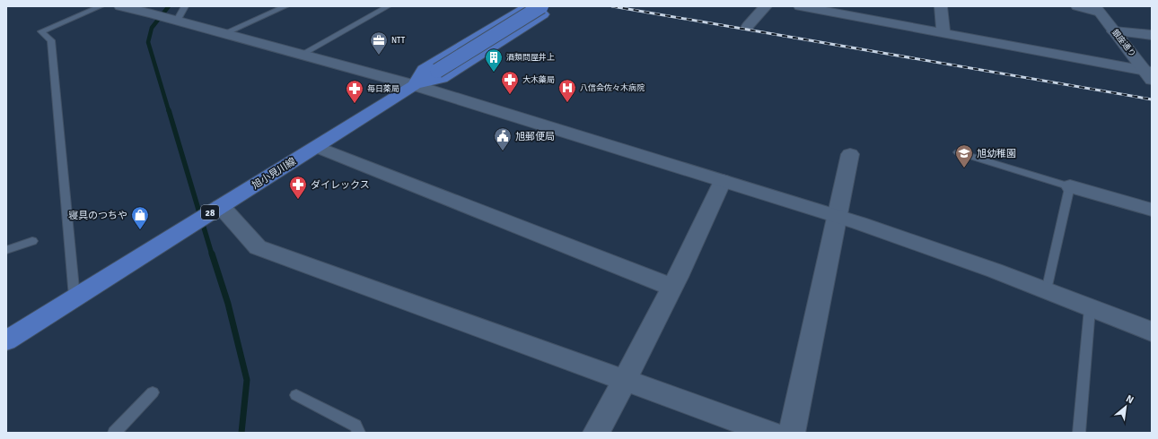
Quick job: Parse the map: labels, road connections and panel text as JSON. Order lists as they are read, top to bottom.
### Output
{
  "streets": {
    "main road": ["旭小見川線", "28"],
    "street": ["銀座通り"]
  },
  "places": {
    "office": ["NTT"],
    "building": ["酒類問屋井上"],
    "pharmacy": ["大木藥局", "毎日薬局", "ダイレックス"],
    "hospital": ["八信会佐々木病院"],
    "public building": ["旭郵便局"],
    "school or university": ["旭幼稚園"],
    "shop": ["寝具のつちや"]
  },
  "north": "top right"
}
